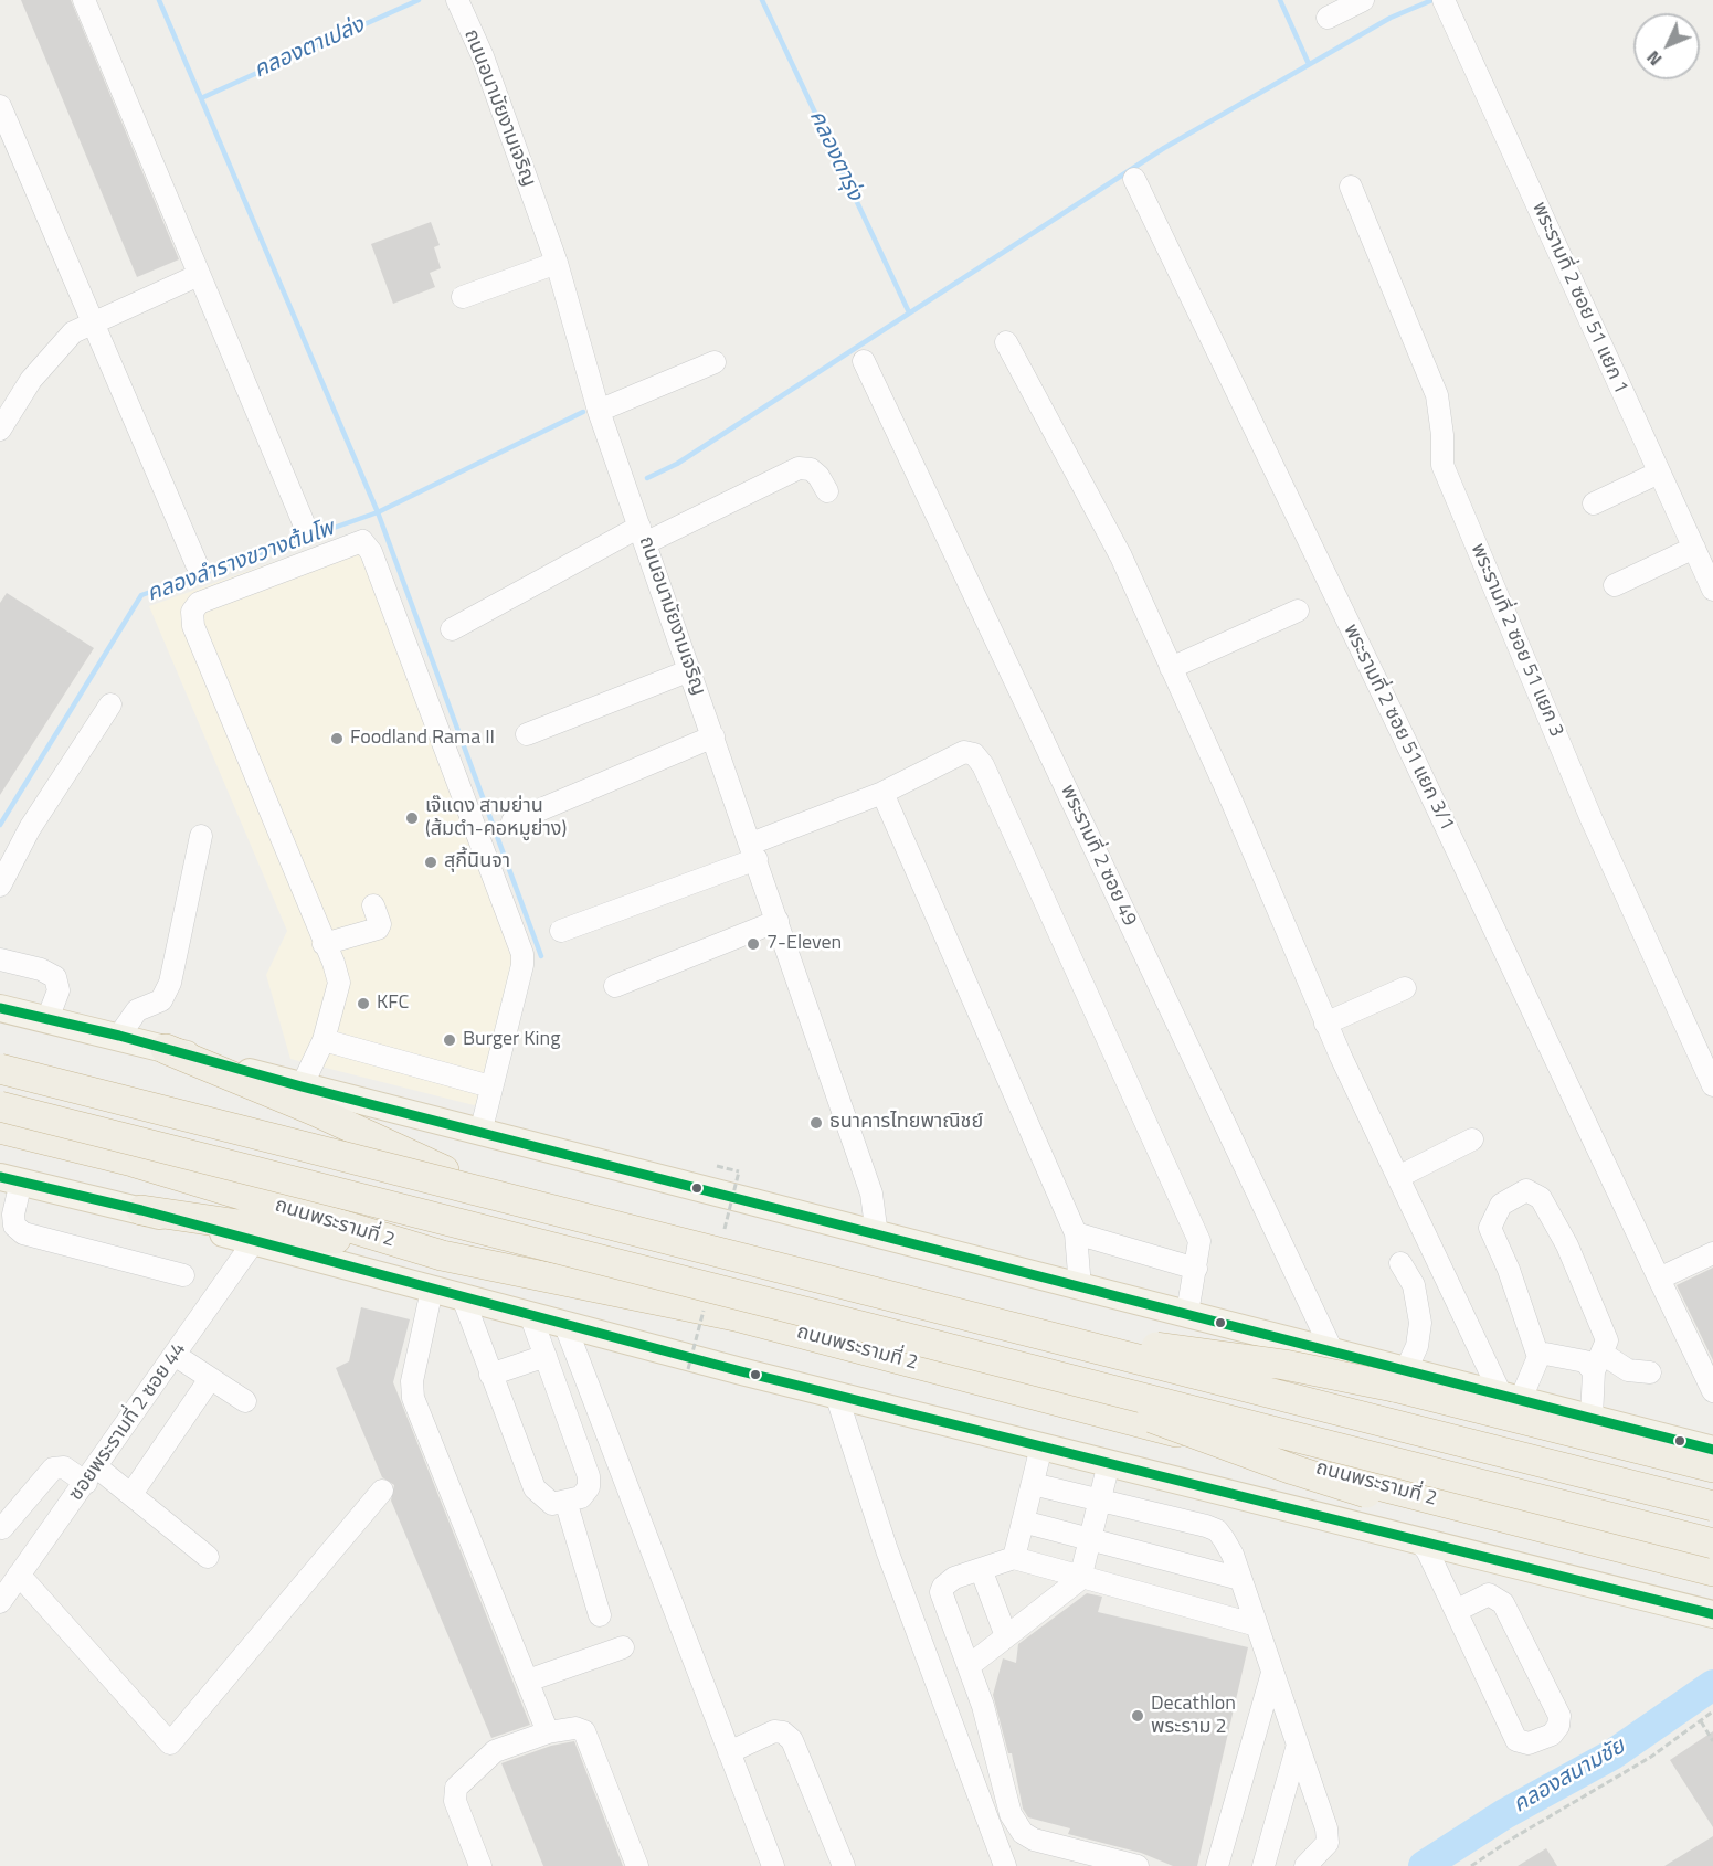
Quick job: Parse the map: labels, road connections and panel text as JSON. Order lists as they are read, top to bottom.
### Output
{
  "streets": {
    "highway": ["ถนนพระรามที่ 2"],
    "street": [
      "ถนนอนามัยงามเจริญ",
      "พระรามที่ 2 ซอย 51 แยก 1",
      "พระรามที่ 2 ซอย 51 แยก 3",
      "พระรามที่ 2 ซอย 51 แยก 3/1",
      "พระรามที่ 2 ซอย 49",
      "ซอยพระรามที่ 2 ซอย 44"
    ]
  },
  "crossings": [
    ["ถนนพระรามที่ 2", "ซอยพระรามที่ 2 ซอย 44"]
  ],
  "water": [
    "คลองตาเปล่ง",
    "คลองตารุ่ง",
    "คลองลำรางขวางต้นโพ",
    "คลองสนามชัย"
  ],
  "places": [
    "Foodland Rama II",
    "เจ๊แดง สามย่าน (ส้มตำ-คอหมูย่าง)",
    "สุกี้นินจา",
    "7-Eleven",
    "KFC",
    "Burger King",
    "ธนาคารไทยพาณิชย์",
    "Decathlon พระราม 2"
  ],
  "north": "bottom left"
}
